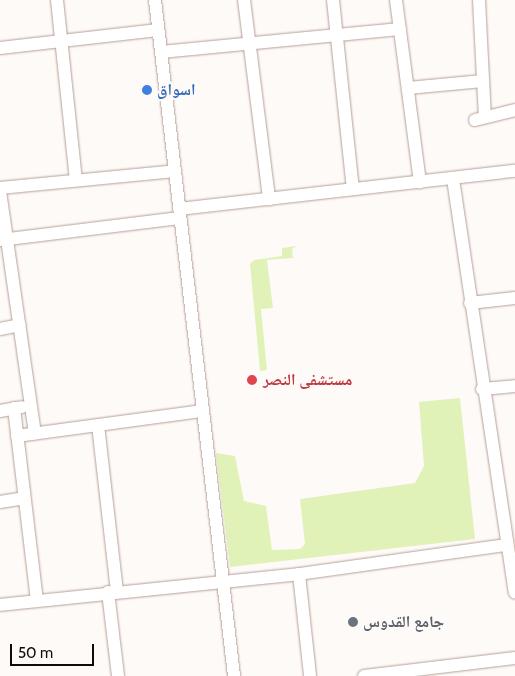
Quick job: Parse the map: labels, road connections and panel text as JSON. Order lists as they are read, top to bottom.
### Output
{
  "places": ["اسواق", "مستشفى النصر", "جامع القدوس"],
  "scale_bar": "50 m"
}
